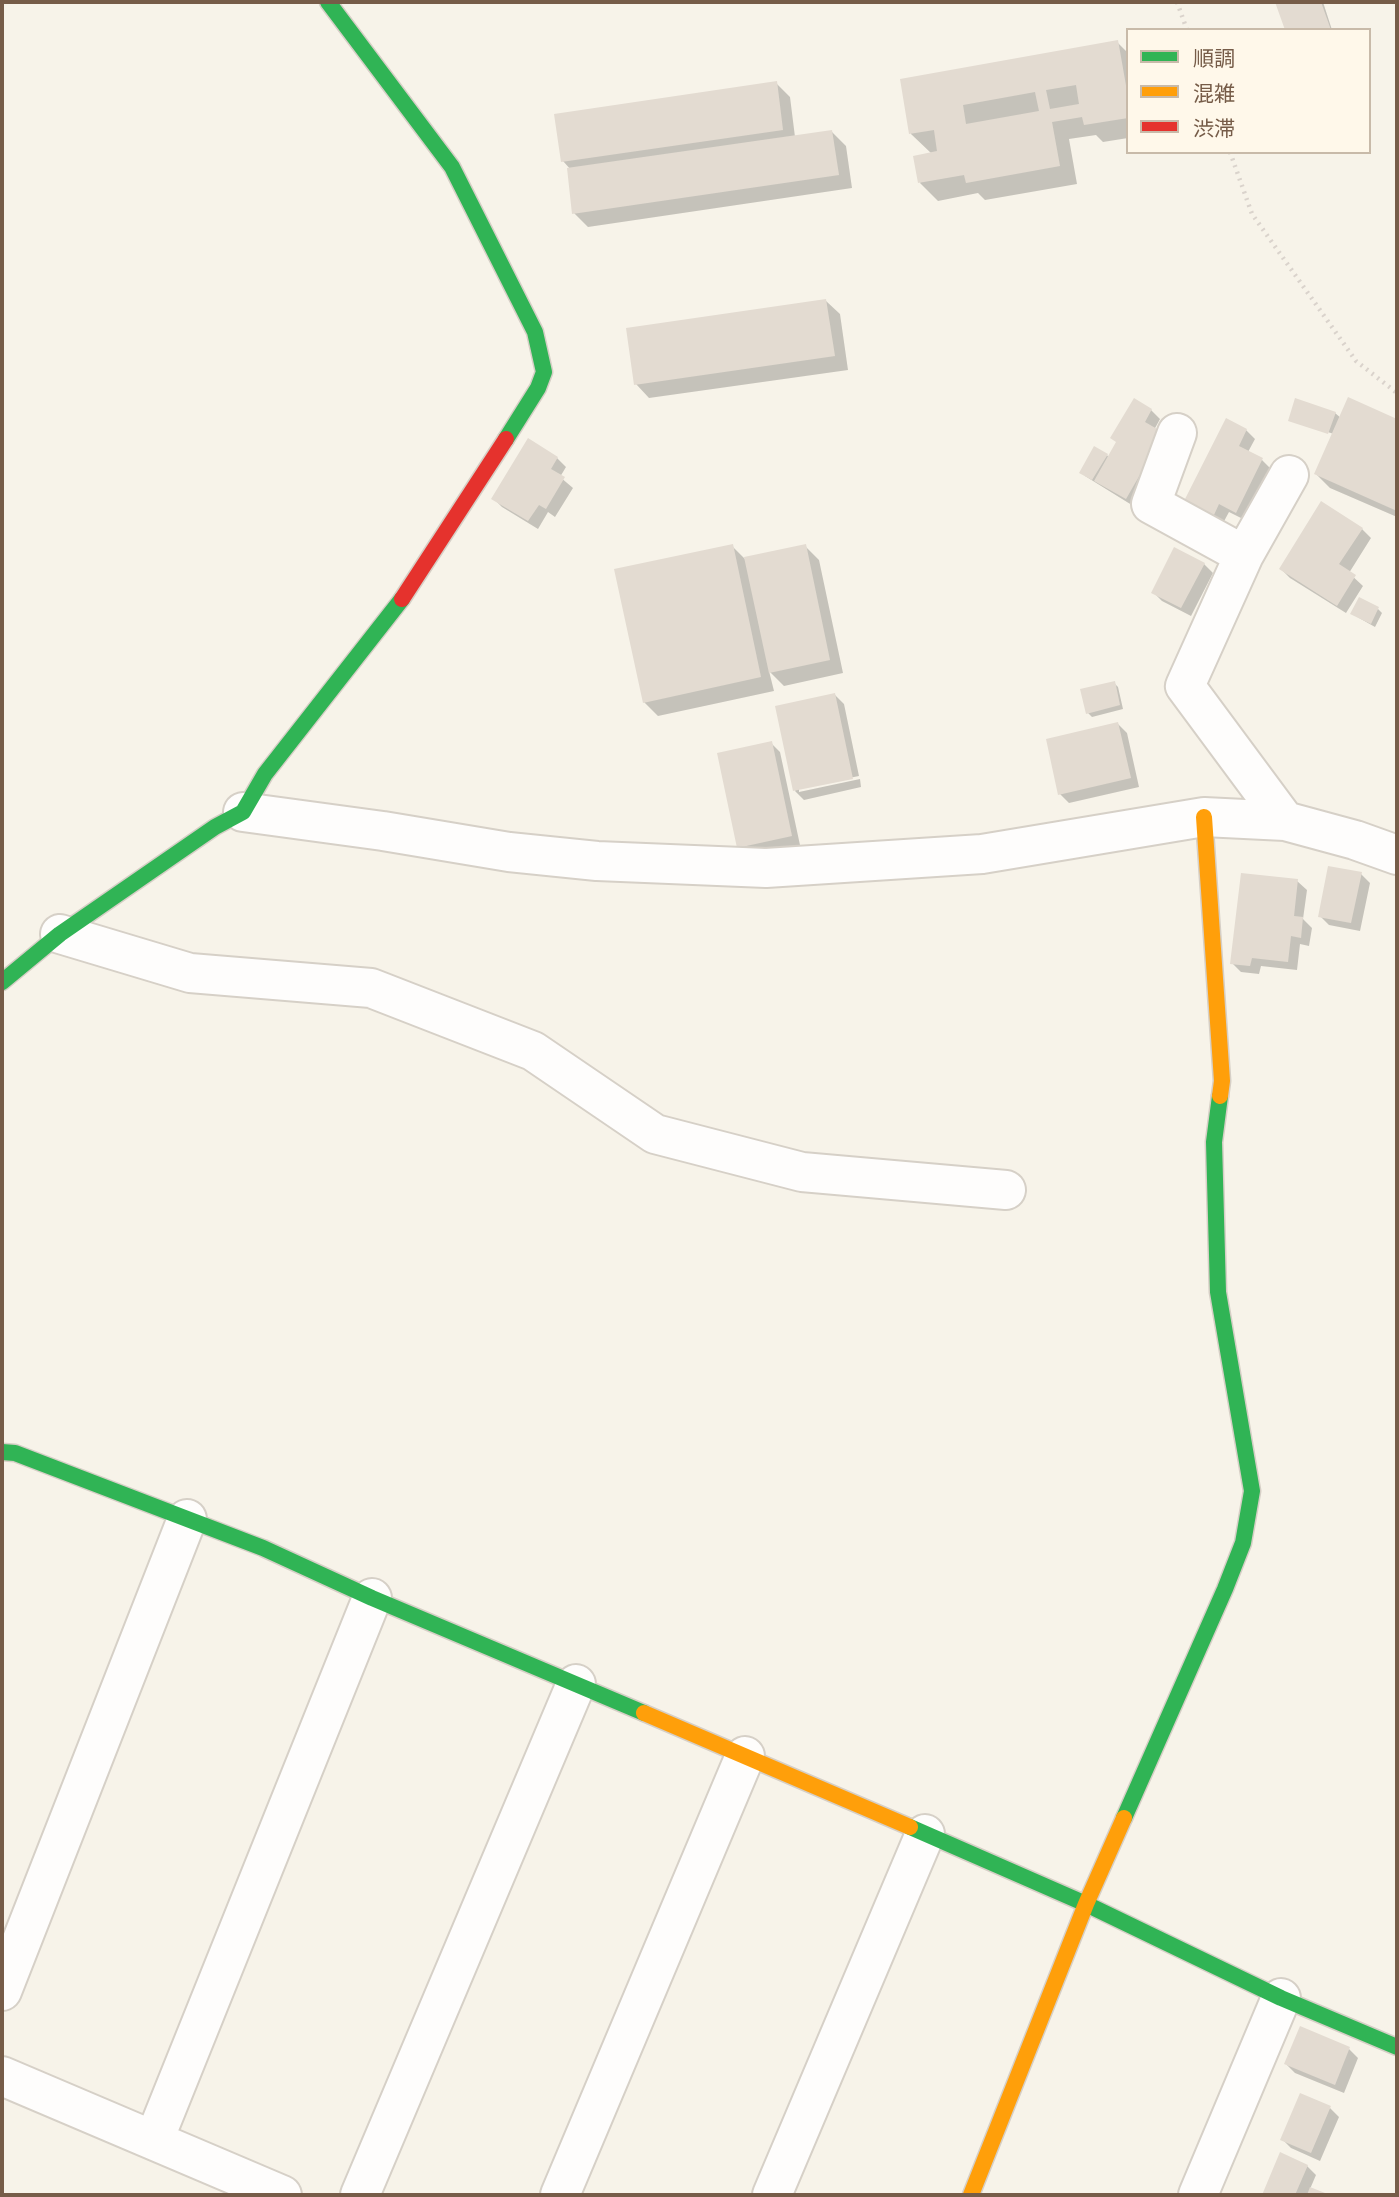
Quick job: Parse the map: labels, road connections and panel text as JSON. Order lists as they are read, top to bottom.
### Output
{
  "legend": ["順調", "混雑", "渋滞"]
}
